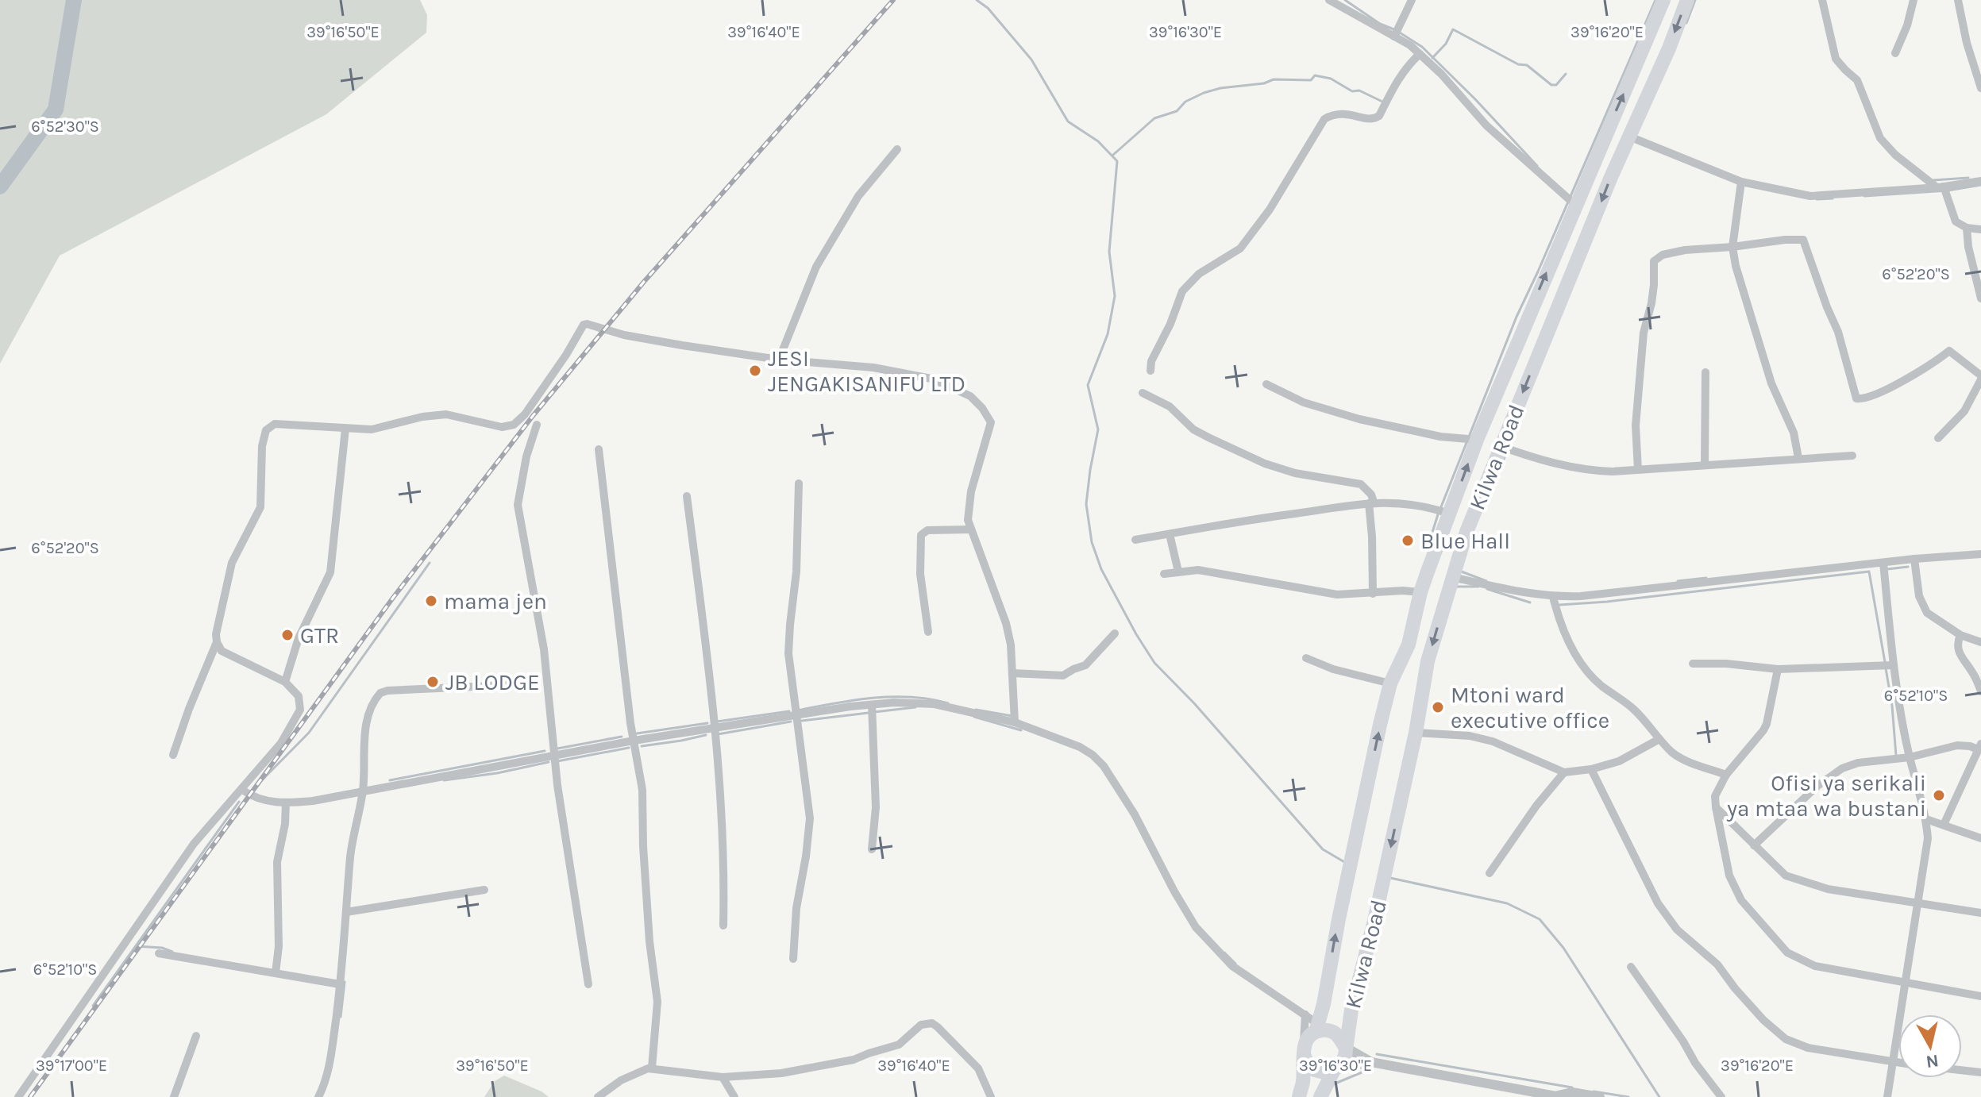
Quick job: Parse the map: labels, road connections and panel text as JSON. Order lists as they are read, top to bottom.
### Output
{
  "streets": {
    "highway": ["Kilwa Road"]
  },
  "places": [
    "JESI JENGAKISANIFU LTD",
    "Blue Hall",
    "mama jen",
    "GTR",
    "JB LODGE",
    "Mtoni ward executive office",
    "Ofisi ya serikali ya mtaa wa bustani"
  ],
  "north": "bottom",
  "coordinates": [
    "39°16'50\"E",
    "39°16'40\"E",
    "39°16'30\"E",
    "39°16'20\"E",
    "6°52'30\"S",
    "6°52'20\"S",
    "6°52'10\"S",
    "39°17'00\"E"
  ]
}
